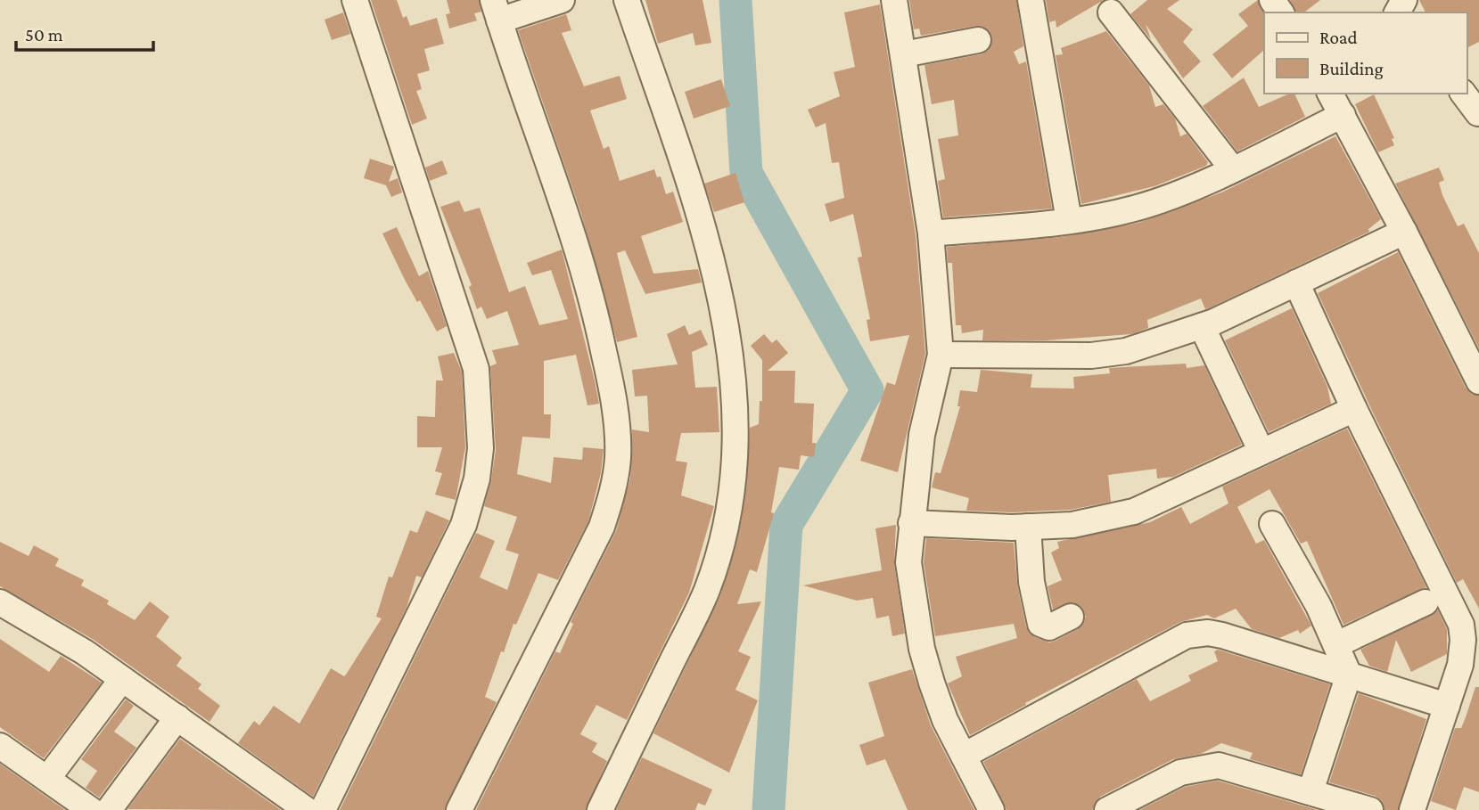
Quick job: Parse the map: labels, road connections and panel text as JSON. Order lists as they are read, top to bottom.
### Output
{
  "legend": ["Road", "Building"],
  "scale_bar": "50 m"
}
